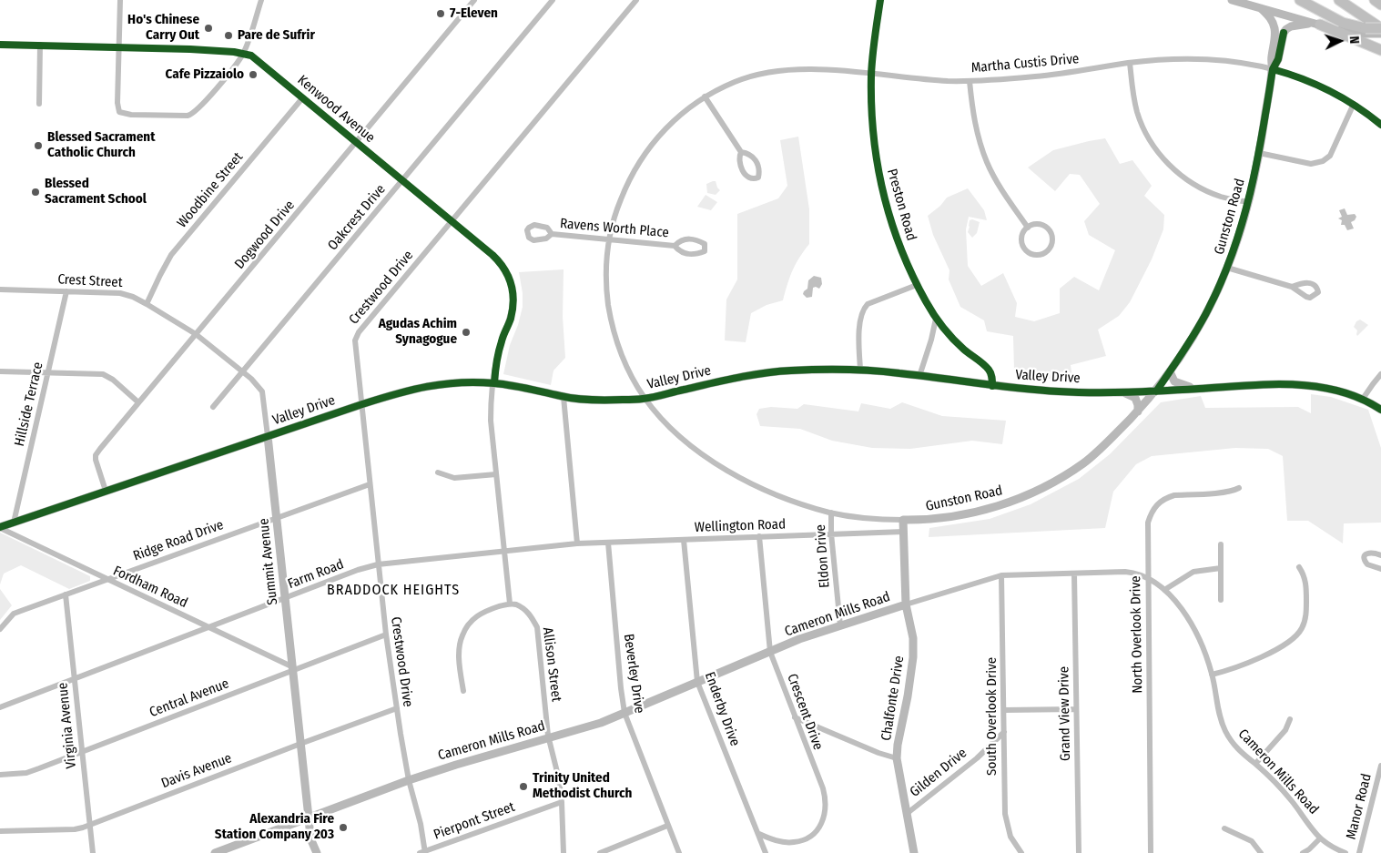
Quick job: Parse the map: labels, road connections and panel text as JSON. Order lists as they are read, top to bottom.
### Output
{
  "streets": {
    "street": [
      "Martha Custis Drive",
      "Kenwood Avenue",
      "Woodbine Street",
      "Preston Road",
      "Gunston Road",
      "Oakcrest Drive",
      "Ravens Worth Place",
      "Dogwood Drive",
      "Crest Street",
      "Crestwood Drive",
      "Valley Drive",
      "Hillside Terrace",
      "Wellington Road",
      "Ridge Road Drive",
      "Eldon Drive",
      "Summit Avenue",
      "Farm Road",
      "Fordham Road",
      "Cameron Mills Road",
      "North Overlook Drive",
      "Allison Street",
      "Beverley Drive",
      "Central Avenue",
      "Chalfonte Drive",
      "Enderby Drive",
      "Crescent Drive",
      "Grand View Drive",
      "South Overlook Drive",
      "Virginia Avenue",
      "Davis Avenue",
      "Gilden Drive",
      "Manor Road",
      "Pierpont Street"
    ]
  },
  "crossings": [
    ["Martha Custis Drive", "Preston Road"],
    ["Martha Custis Drive", "Gunston Road"],
    ["Martha Custis Drive", "Ravens Worth Place"],
    ["Martha Custis Drive", "Valley Drive"],
    ["Kenwood Avenue", "Woodbine Street"],
    ["Kenwood Avenue", "Oakcrest Drive"],
    ["Kenwood Avenue", "Dogwood Drive"],
    ["Kenwood Avenue", "Crestwood Drive"],
    ["Kenwood Avenue", "Valley Drive"],
    ["Woodbine Street", "Crest Street"],
    ["Preston Road", "Valley Drive"],
    ["Gunston Road", "Valley Drive"],
    ["Gunston Road", "Eldon Drive"],
    ["Gunston Road", "Chalfonte Drive"],
    ["Oakcrest Drive", "Summit Avenue"],
    ["Dogwood Drive", "Crest Street"],
    ["Dogwood Drive", "Valley Drive"],
    ["Dogwood Drive", "Summit Avenue"],
    ["Crest Street", "Hillside Terrace"],
    ["Crest Street", "Summit Avenue"],
    ["Crestwood Drive", "Valley Drive"],
    ["Crestwood Drive", "Ridge Road Drive"],
    ["Crestwood Drive", "Farm Road"],
    ["Crestwood Drive", "Cameron Mills Road"],
    ["Crestwood Drive", "Central Avenue"],
    ["Crestwood Drive", "Davis Avenue"],
    ["Crestwood Drive", "Pierpont Street"],
    ["Valley Drive", "Hillside Terrace"],
    ["Valley Drive", "Summit Avenue"],
    ["Valley Drive", "Fordham Road"],
    ["Wellington Road", "Eldon Drive"],
    ["Wellington Road", "Farm Road"],
    ["Wellington Road", "Beverley Drive"],
    ["Wellington Road", "Chalfonte Drive"],
    ["Wellington Road", "Enderby Drive"],
    ["Wellington Road", "Crescent Drive"],
    ["Ridge Road Drive", "Summit Avenue"],
    ["Ridge Road Drive", "Fordham Road"],
    ["Ridge Road Drive", "Virginia Avenue"],
    ["Eldon Drive", "Cameron Mills Road"],
    ["Summit Avenue", "Farm Road"],
    ["Summit Avenue", "Fordham Road"],
    ["Summit Avenue", "Cameron Mills Road"],
    ["Summit Avenue", "Central Avenue"],
    ["Summit Avenue", "Davis Avenue"],
    ["Farm Road", "Fordham Road"],
    ["Farm Road", "Virginia Avenue"],
    ["Fordham Road", "Central Avenue"],
    ["Cameron Mills Road", "North Overlook Drive"],
    ["Cameron Mills Road", "Allison Street"],
    ["Cameron Mills Road", "Beverley Drive"],
    ["Cameron Mills Road", "Chalfonte Drive"],
    ["Cameron Mills Road", "Enderby Drive"],
    ["Cameron Mills Road", "Crescent Drive"],
    ["Cameron Mills Road", "Grand View Drive"],
    ["Cameron Mills Road", "South Overlook Drive"],
    ["Allison Street", "Pierpont Street"],
    ["Central Avenue", "Virginia Avenue"],
    ["Chalfonte Drive", "Gilden Drive"],
    ["Enderby Drive", "Crescent Drive"],
    ["South Overlook Drive", "Gilden Drive"],
    ["Virginia Avenue", "Davis Avenue"]
  ],
  "districts": ["BRADDOCK HEIGHTS"],
  "places": [
    "7-Eleven",
    "Ho's Chinese Carry Out",
    "Pare de Sufrir",
    "Cafe Pizzaiolo",
    "Blessed Sacrament Catholic Church",
    "Blessed Sacrament School",
    "Agudas Achim Synagogue",
    "Trinity United Methodist Church",
    "Alexandria Fire Station Company 203"
  ],
  "north": "right"
}
